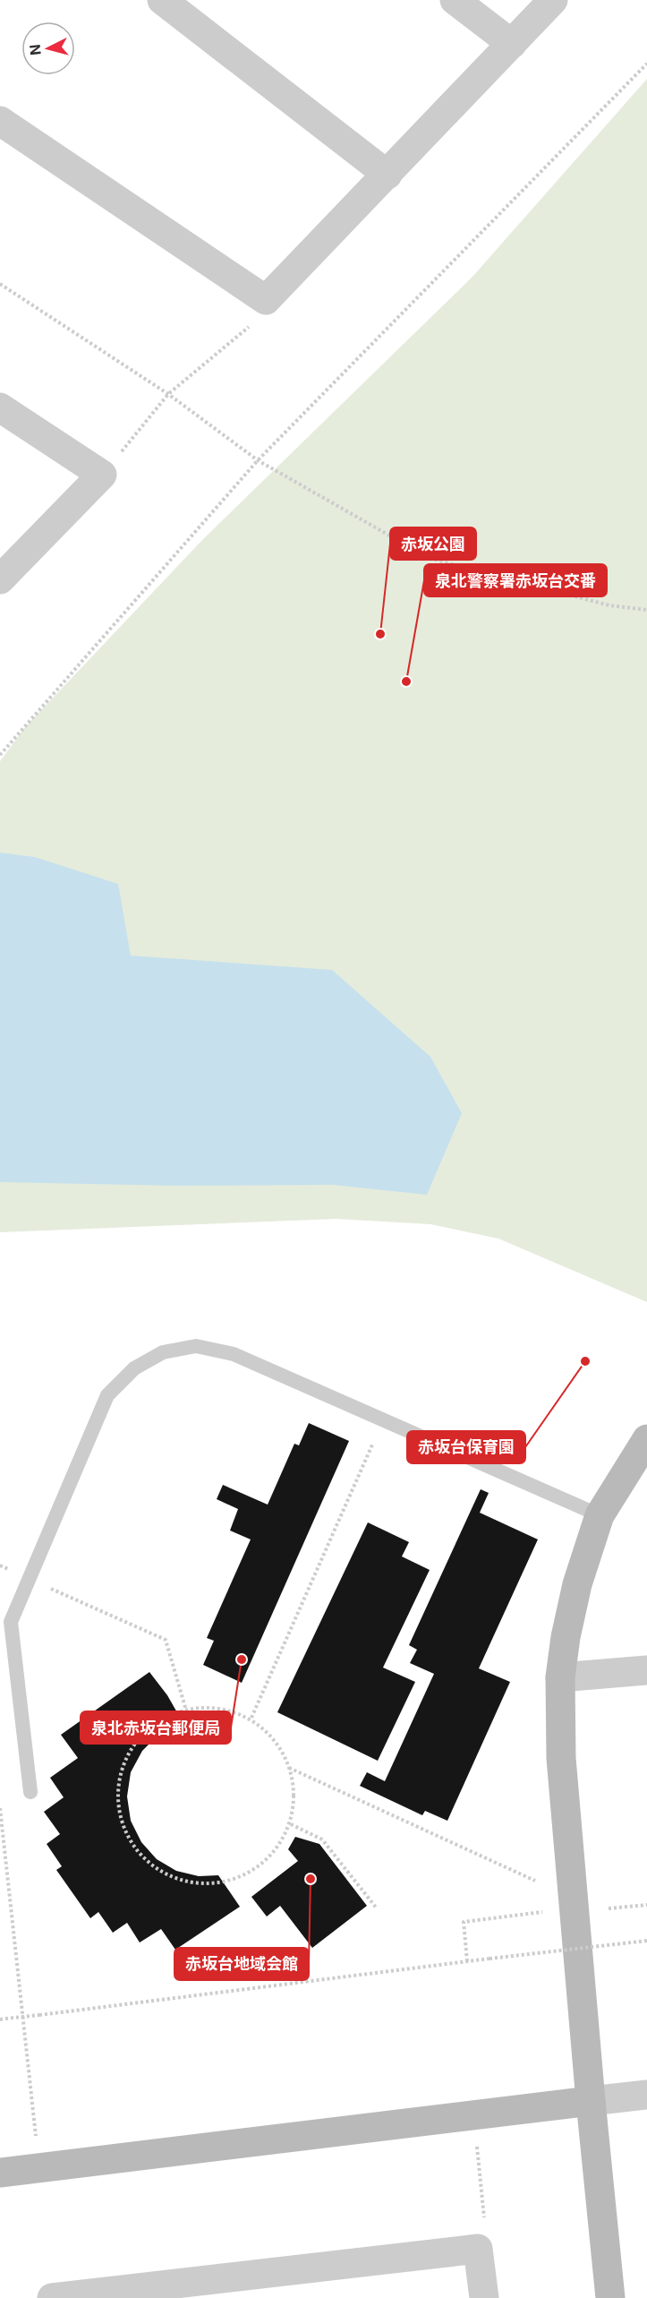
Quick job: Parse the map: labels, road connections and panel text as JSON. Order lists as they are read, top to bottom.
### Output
{
  "places": [
    "赤坂公園",
    "泉北警察署赤坂台交番",
    "赤坂台保育園",
    "泉北赤坂台郵便局",
    "赤坂台地域会館"
  ],
  "north": "left"
}
